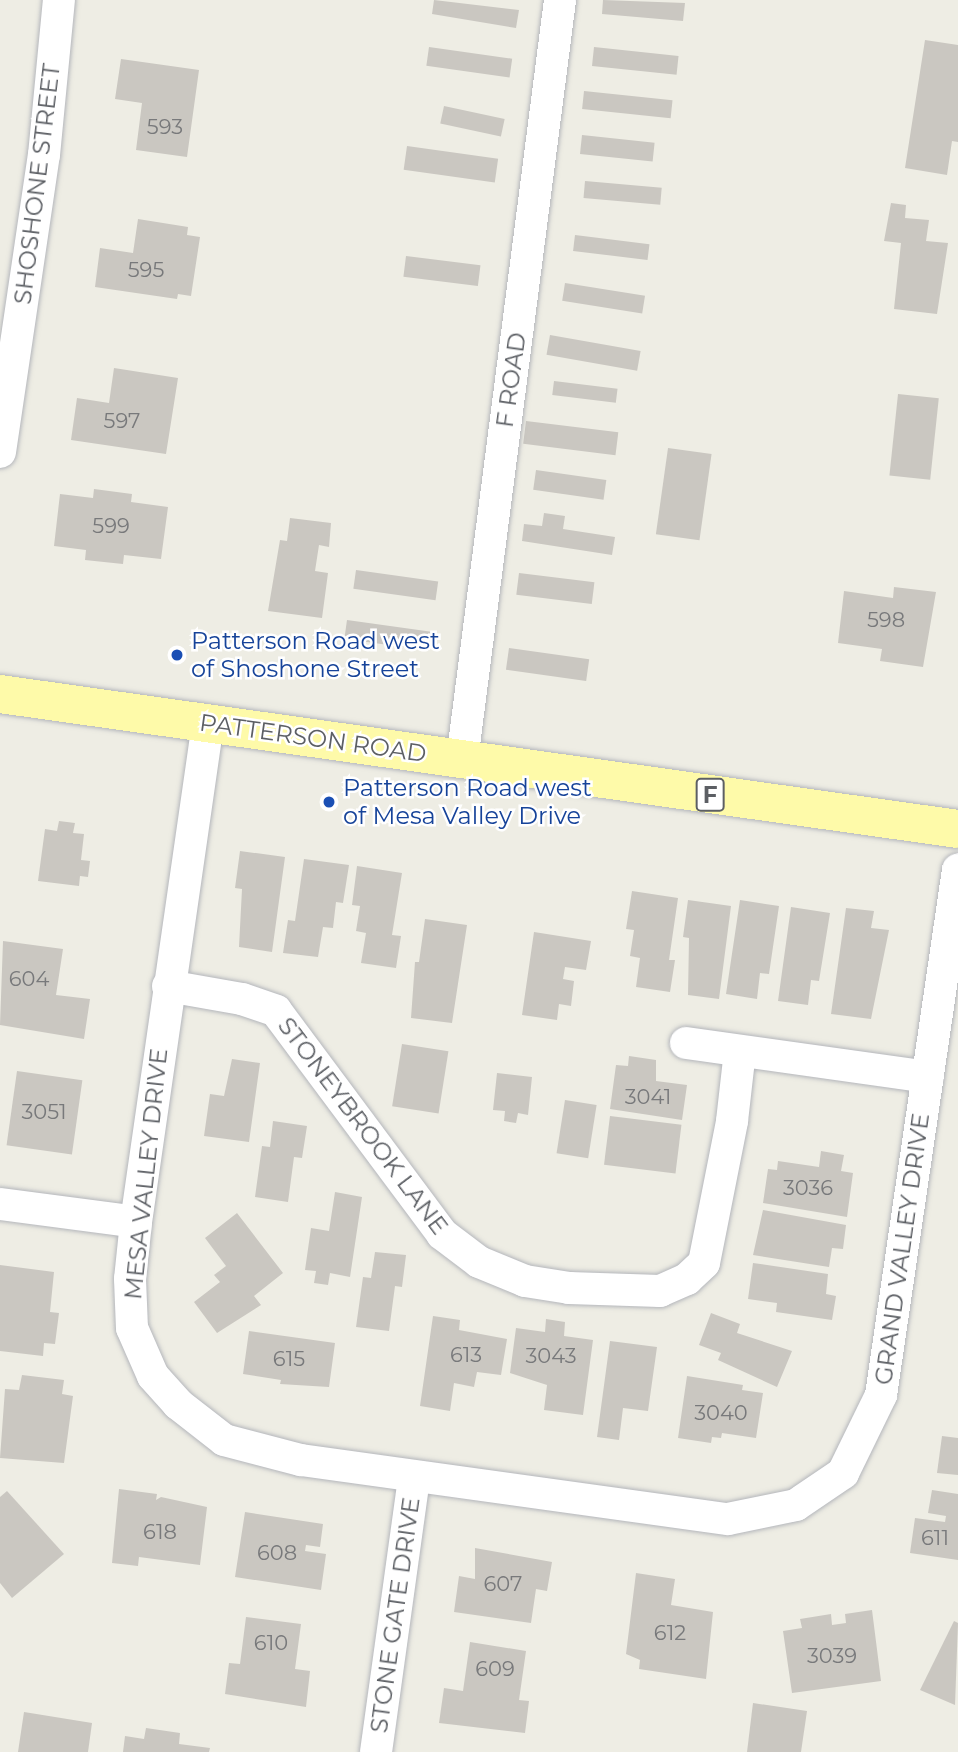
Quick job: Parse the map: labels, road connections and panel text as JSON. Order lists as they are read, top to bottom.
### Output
{
  "streets": {
    "main road": ["PATTERSON ROAD", "F"],
    "street": [
      "SHOSHONE STREET",
      "F ROAD",
      "STONEYBROOK LANE",
      "MESA VALLEY DRIVE",
      "GRAND VALLEY DRIVE",
      "STONE GATE DRIVE"
    ]
  },
  "crossings": [
    ["F ROAD", "PATTERSON ROAD"],
    ["PATTERSON ROAD", "MESA VALLEY DRIVE"],
    ["STONEYBROOK LANE", "MESA VALLEY DRIVE"],
    ["MESA VALLEY DRIVE", "GRAND VALLEY DRIVE"],
    ["MESA VALLEY DRIVE", "STONE GATE DRIVE"],
    ["GRAND VALLEY DRIVE", "STONE GATE DRIVE"]
  ],
  "places": ["Patterson Road west of Shoshone Street", "Patterson Road west of Mesa Valley Drive"],
  "house_numbers": [
    "593",
    "595",
    "597",
    "599",
    "598",
    "604",
    "3041",
    "3051",
    "3036",
    "613",
    "3043",
    "615",
    "3040",
    "618",
    "611",
    "608",
    "607",
    "612",
    "610",
    "3039",
    "609"
  ]
}
